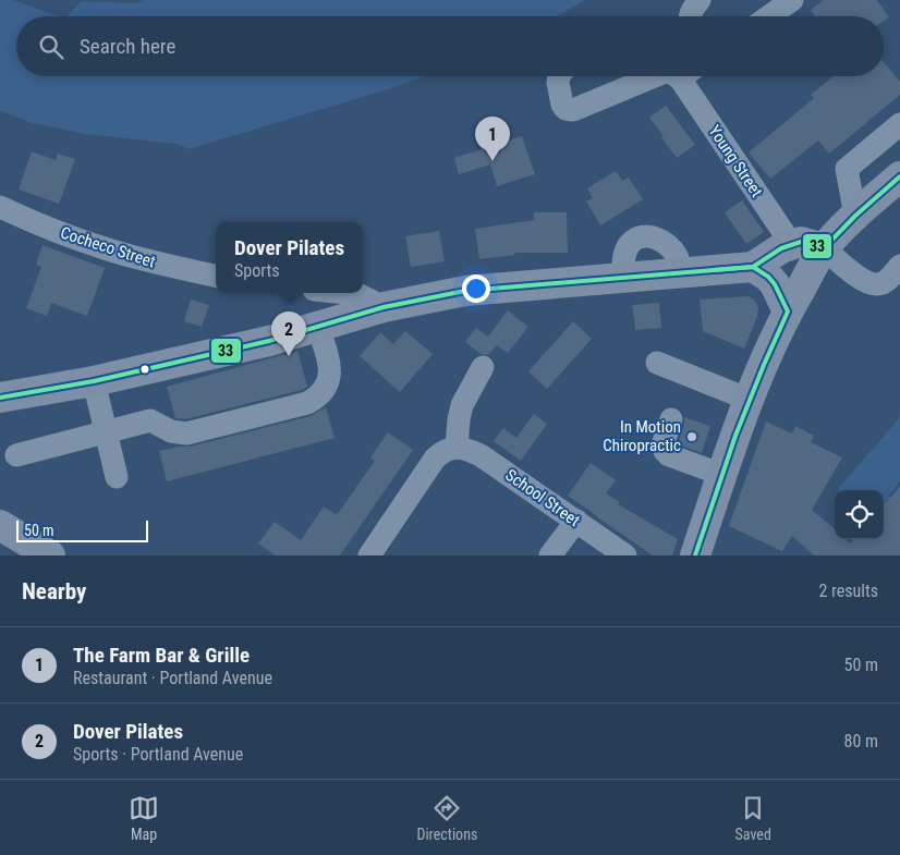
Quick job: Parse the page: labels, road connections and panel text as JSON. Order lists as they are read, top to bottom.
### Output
{
  "streets": {
    "street": ["Young Street", "Cocheco Street", "School Street"]
  },
  "places": ["In Motion Chiropractic"],
  "lines": ["transit line 33"],
  "scale_bar": "50 m",
  "page": {
    "search": "Search here",
    "pins": ["1", "2"],
    "popup": ["Dover Pilates", "Sports"],
    "scale": "50 m",
    "heading": ["Nearby", "2 results"],
    "list": [
      {
        "mark": "1",
        "name": "The Farm Bar & Grille",
        "note": "Restaurant · Portland Avenue",
        "value": "50 m"
      },
      {
        "mark": "2",
        "name": "Dover Pilates",
        "note": "Sports · Portland Avenue",
        "value": "80 m"
      }
    ],
    "nav": ["Map", "Directions", "Saved"]
  }
}
